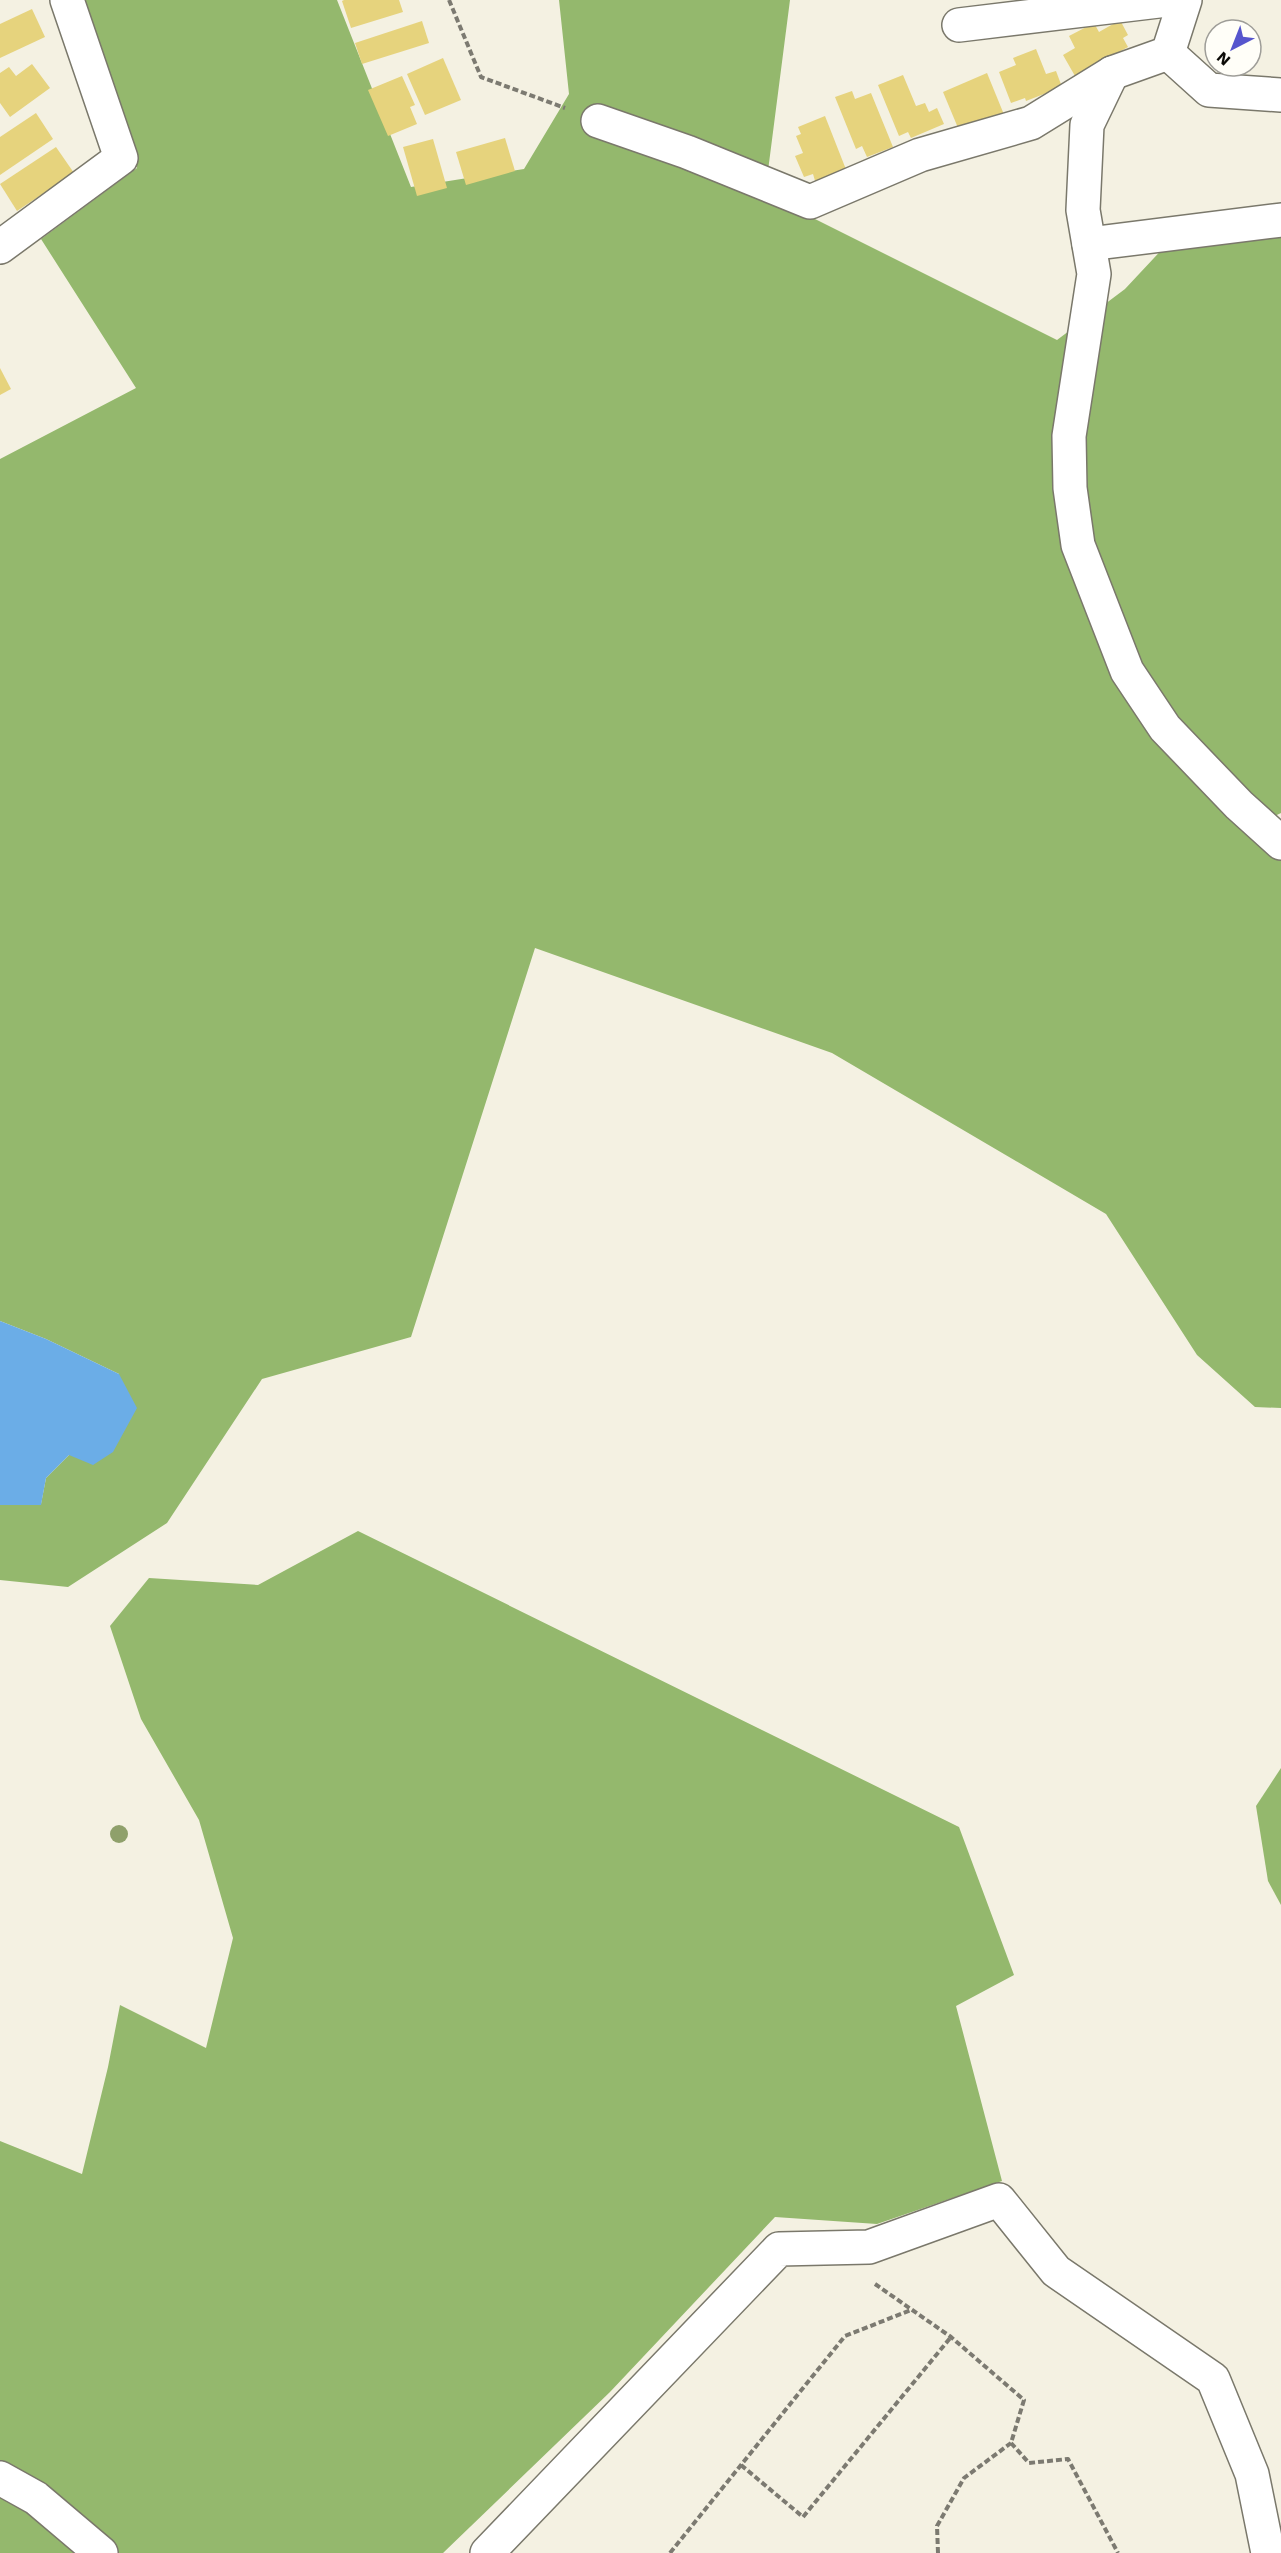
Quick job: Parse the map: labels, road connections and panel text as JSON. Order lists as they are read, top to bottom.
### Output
{
  "north": "bottom left"
}
